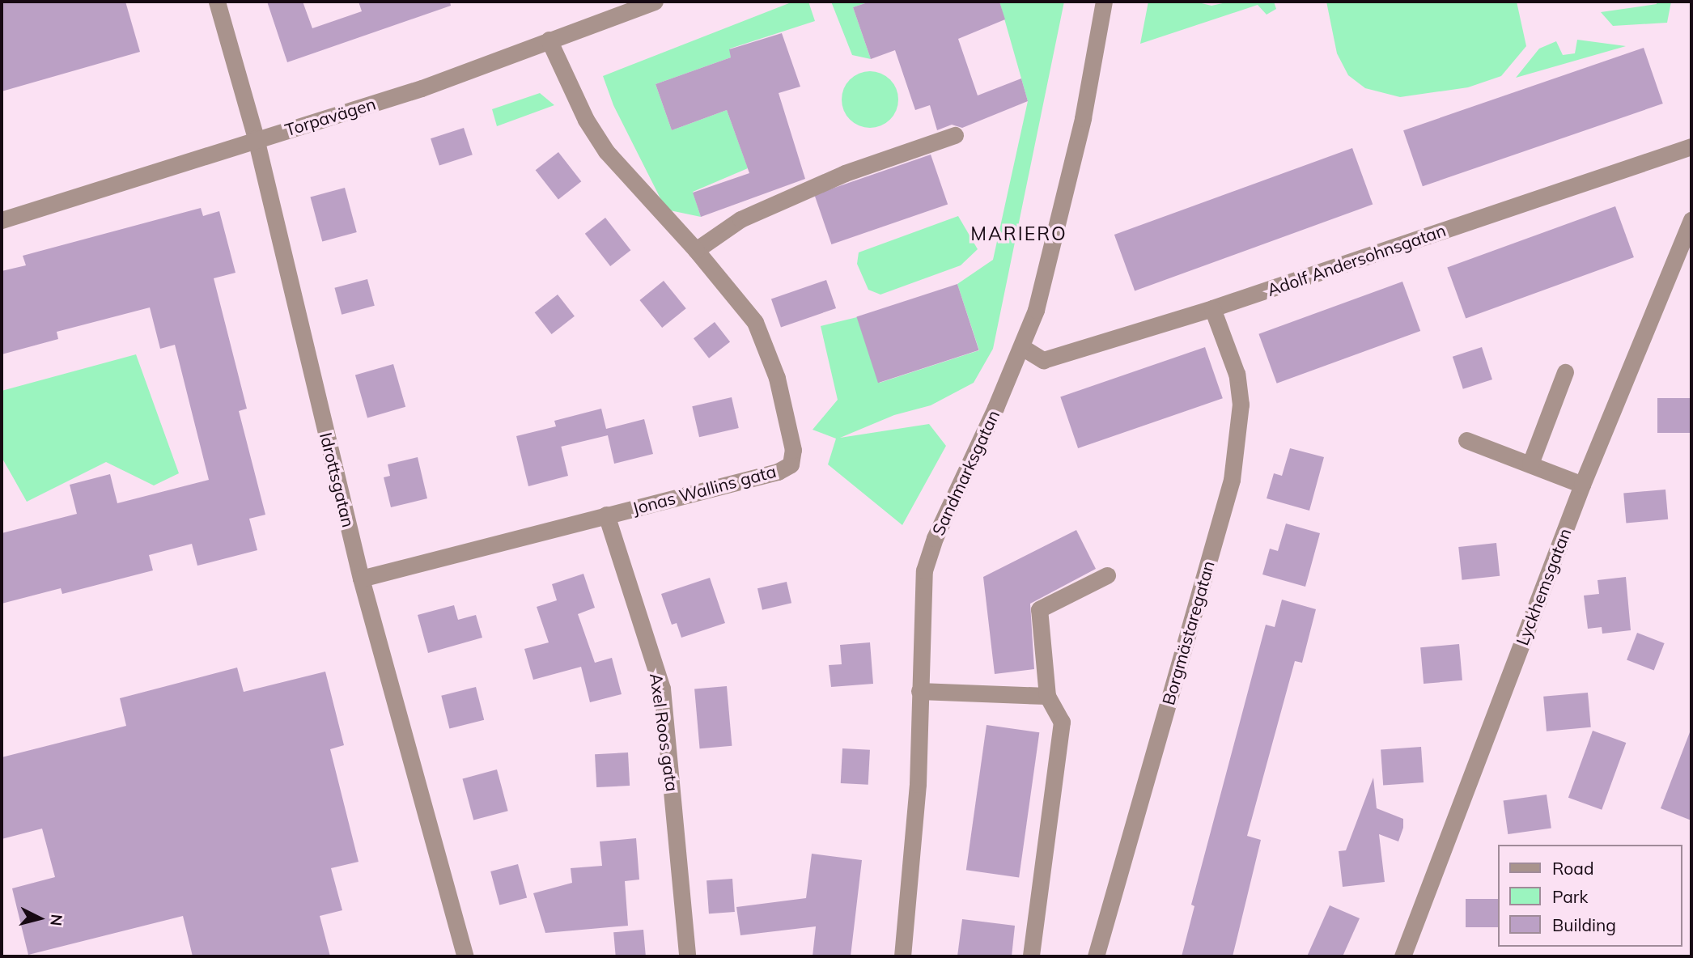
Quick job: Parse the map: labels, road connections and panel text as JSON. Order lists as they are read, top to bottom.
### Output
{
  "streets": {
    "street": [
      "Torpavägen",
      "Adolf Andersohnsgatan",
      "Sandmarksgatan",
      "Idrottsgatan",
      "Jonas Wallins gata",
      "Lyckhemsgatan",
      "Borgmästaregatan",
      "Axel Roos gata"
    ]
  },
  "crossings": [
    ["Torpavägen", "Idrottsgatan"],
    ["Torpavägen", "Jonas Wallins gata"],
    ["Adolf Andersohnsgatan", "Sandmarksgatan"],
    ["Adolf Andersohnsgatan", "Borgmästaregatan"],
    ["Idrottsgatan", "Jonas Wallins gata"],
    ["Jonas Wallins gata", "Axel Roos gata"]
  ],
  "districts": ["MARIERO"],
  "legend": ["Road", "Park", "Building"],
  "north": "right"
}
